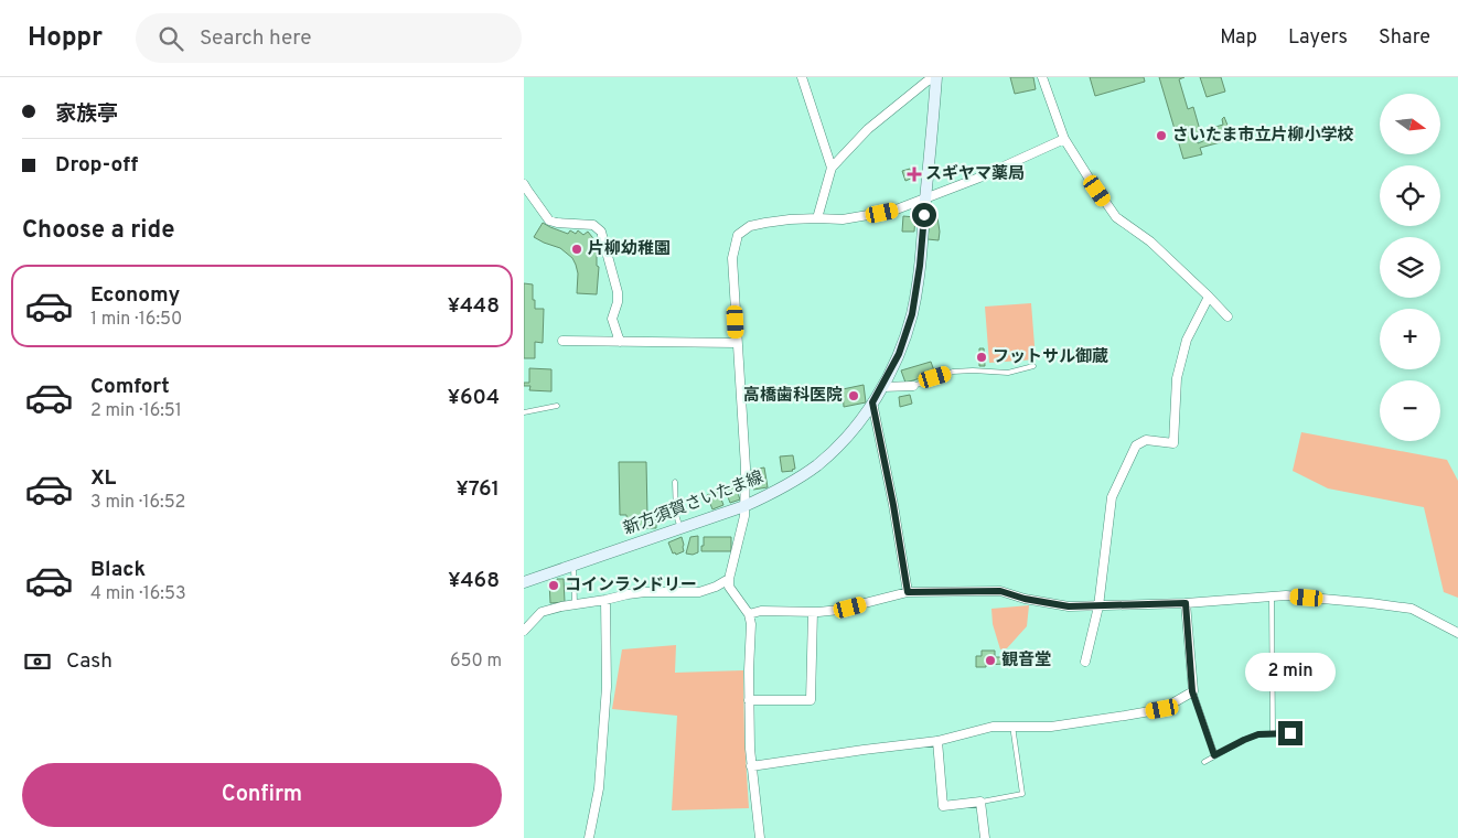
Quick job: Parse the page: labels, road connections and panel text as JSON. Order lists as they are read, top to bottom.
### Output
{
  "streets": {
    "main road": ["新方須賀さいたま線"]
  },
  "places": {
    "other": [
      "さいたま市立片柳小学校",
      "片柳幼稚園",
      "フットサル御蔵",
      "高橋歯科医院",
      "コインランドリー",
      "観音堂"
    ],
    "health": ["スギヤマ薬局"]
  },
  "north": "right",
  "page": {
    "header": "Hoppr",
    "search": "Search here",
    "nav": ["Map", "Layers", "Share"],
    "banner": ["家族亭", "Drop-off"],
    "map_buttons": ["+", "−"],
    "heading": "Choose a ride",
    "list": [
      {
        "name": "Economy",
        "note": "1 min · 16:50",
        "value": "¥448"
      },
      {
        "name": "Comfort",
        "note": "2 min · 16:51",
        "value": "¥604"
      },
      {
        "name": "XL",
        "note": "3 min · 16:52",
        "value": "¥761"
      },
      {
        "name": "Black",
        "note": "4 min · 16:53",
        "value": "¥468"
      }
    ],
    "pay": ["Cash", "650 m"],
    "bubble": "2 min",
    "buttons": "Confirm"
  }
}
